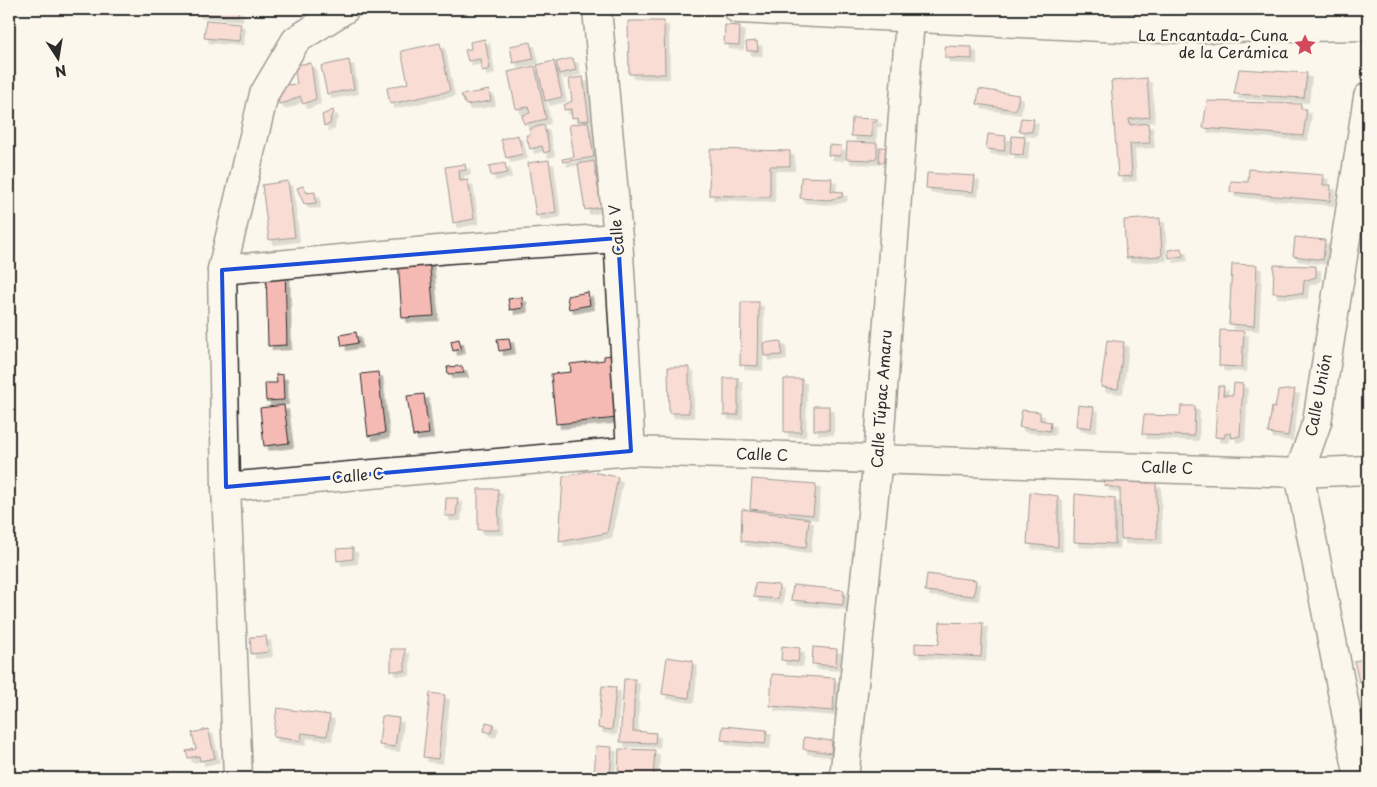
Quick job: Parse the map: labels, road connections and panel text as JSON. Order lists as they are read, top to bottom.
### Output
{
  "streets": {
    "street": [
      "Calle V",
      "Calle Unión",
      "Calle Túpac Amaru",
      "Calle C"
    ]
  },
  "crossings": [
    ["Calle V", "Calle C"],
    ["Calle Unión", "Calle C"],
    ["Calle Túpac Amaru", "Calle C"]
  ],
  "places": {
    "place": ["La Encantada- Cuna de la Cerámica"]
  },
  "north": "bottom"
}
